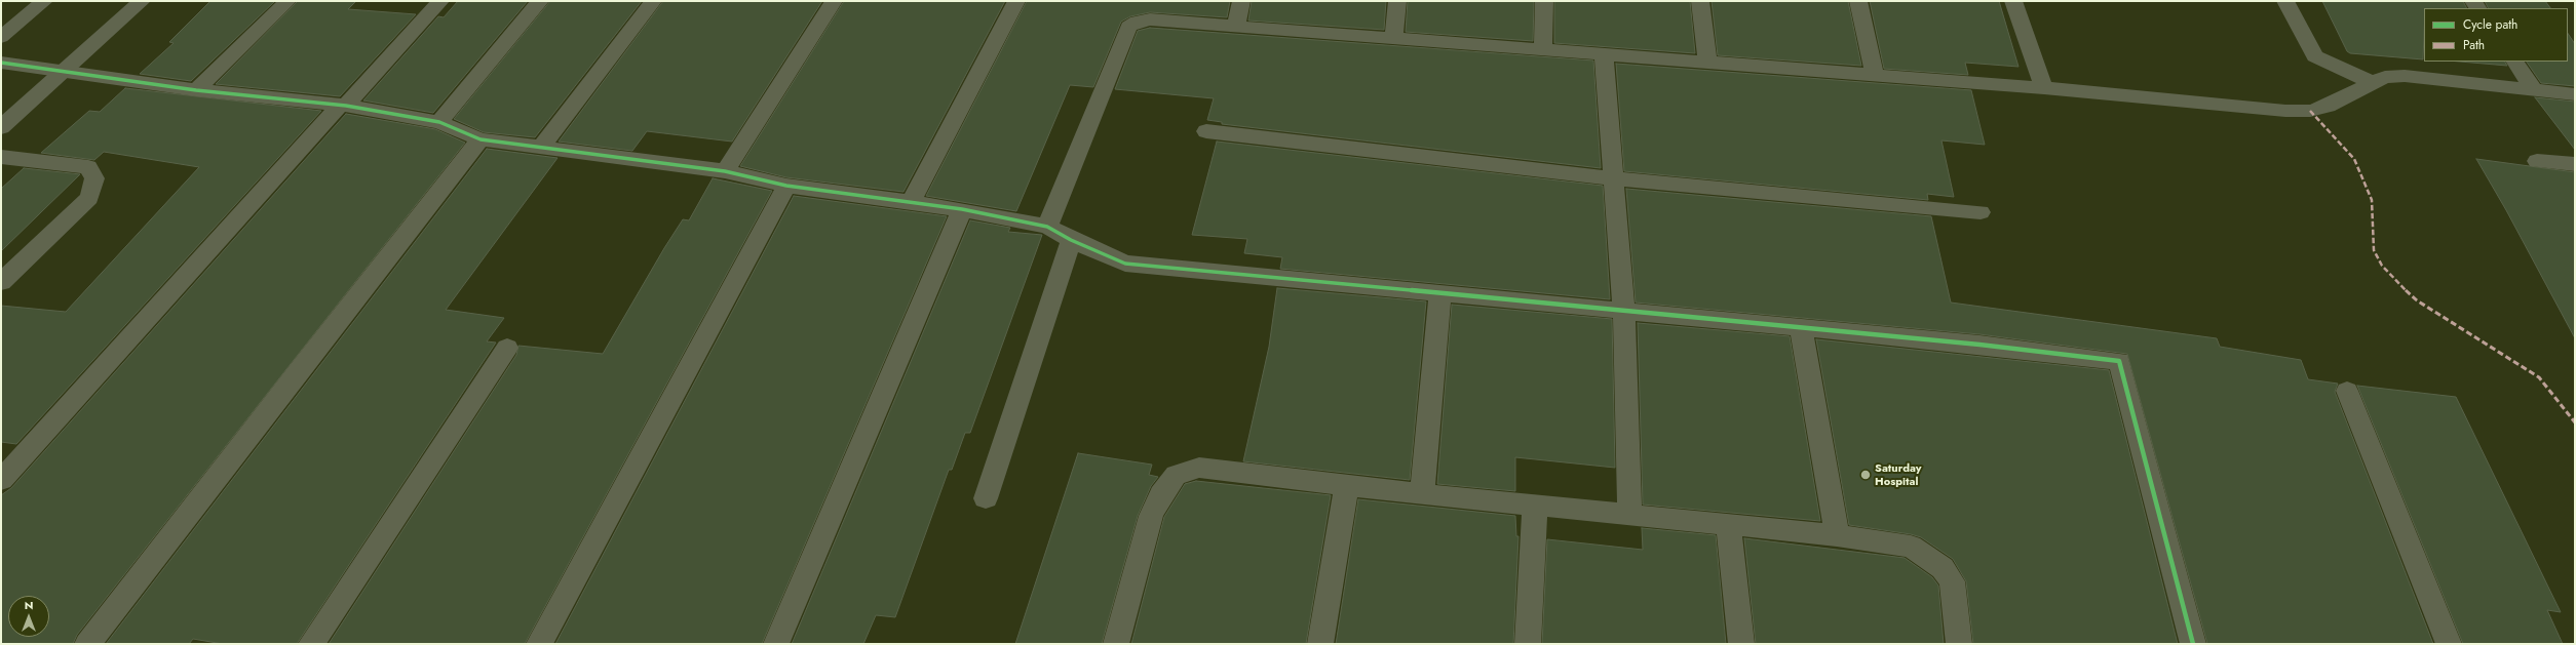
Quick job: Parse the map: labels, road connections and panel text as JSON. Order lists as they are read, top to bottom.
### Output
{
  "places": ["Saturday Hospital"],
  "legend": ["Cycle path", "Path"],
  "north": "top"
}
